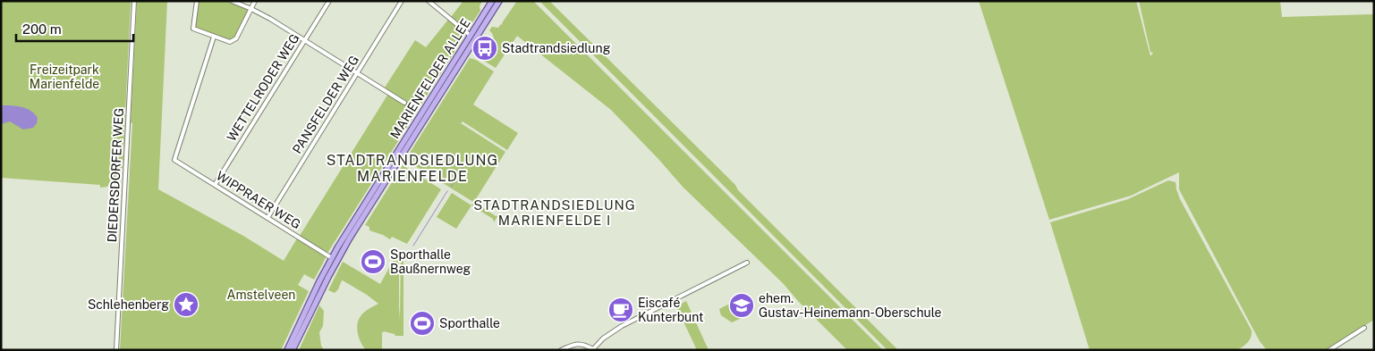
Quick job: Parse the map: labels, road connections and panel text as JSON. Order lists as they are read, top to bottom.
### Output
{
  "streets": {
    "main road": ["MARIENFELDER ALLEE"],
    "street": [
      "WETTELRODER WEG",
      "PANSFELDER WEG",
      "DIEDERSDORFER WEG",
      "WIPPRAER WEG"
    ]
  },
  "crossings": [
    ["MARIENFELDER ALLEE", "WIPPRAER WEG"],
    ["WETTELRODER WEG", "WIPPRAER WEG"],
    ["PANSFELDER WEG", "WIPPRAER WEG"]
  ],
  "districts": ["STADTRANDSIEDLUNG MARIENFELDE", "STADTRANDSIEDLUNG MARIENFELDE I"],
  "parks": ["Freizeitpark Marienfelde", "Amstelveen"],
  "places": {
    "bus stop": ["Stadtrandsiedlung"],
    "sports": ["Sporthalle Baußnernweg", "Sporthalle"],
    "place": ["Schlehenberg"],
    "school or university": ["ehem. Gustav-Heinemann-Oberschule"],
    "cafe": ["Eiscafé Kunterbunt"]
  },
  "scale_bar": "200 m"
}
